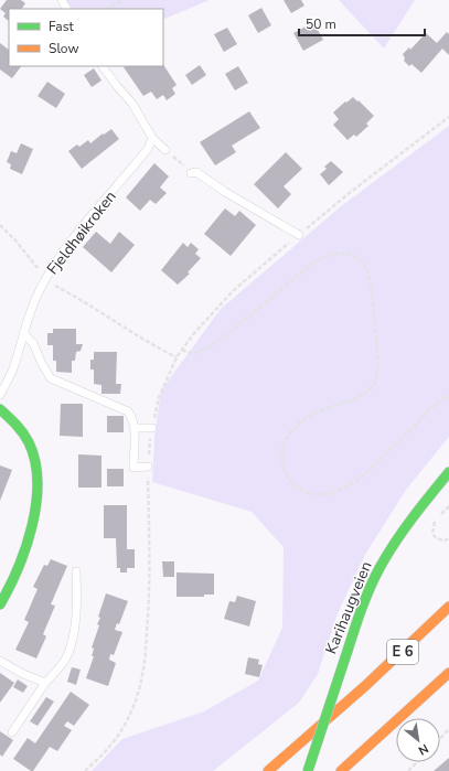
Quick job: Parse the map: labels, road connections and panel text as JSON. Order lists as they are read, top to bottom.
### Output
{
  "streets": {
    "main road": ["Karihaugveien", "E 6"],
    "lane": ["Fjeldhøikroken"]
  },
  "legend": ["Fast", "Slow"],
  "scale_bar": "50 m",
  "north": "bottom right"
}
